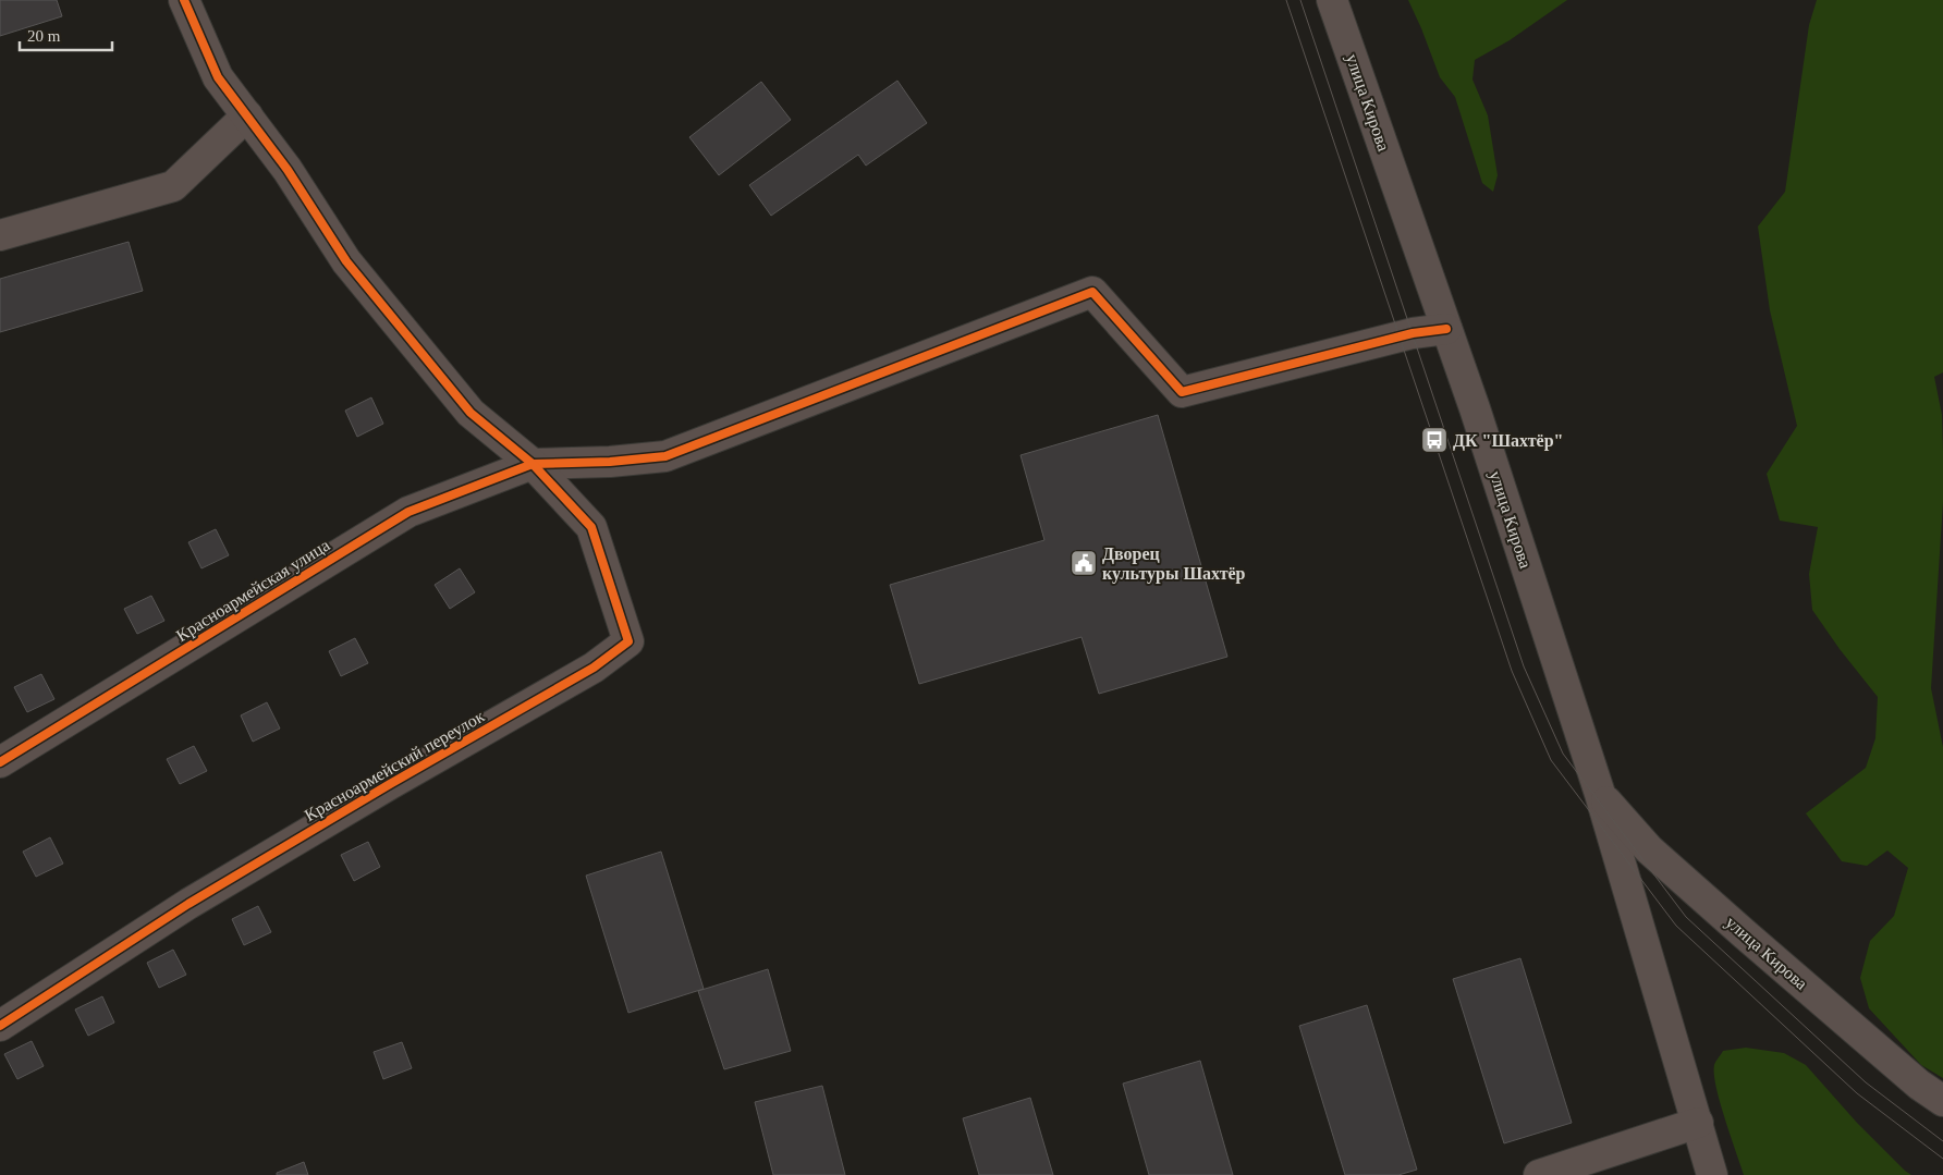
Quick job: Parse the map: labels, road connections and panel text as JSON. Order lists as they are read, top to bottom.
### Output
{
  "streets": {
    "street": ["улица Кирова", "Красноармейская улица", "Красноармейский переулок"]
  },
  "crossings": [
    ["улица Кирова", "Красноармейская улица"],
    ["Красноармейская улица", "Красноармейский переулок"]
  ],
  "places": {
    "bus stop": ["ДК \"Шахтёр\""],
    "public building": ["Дворец культуры Шахтёр"]
  },
  "scale_bar": "20 m"
}
